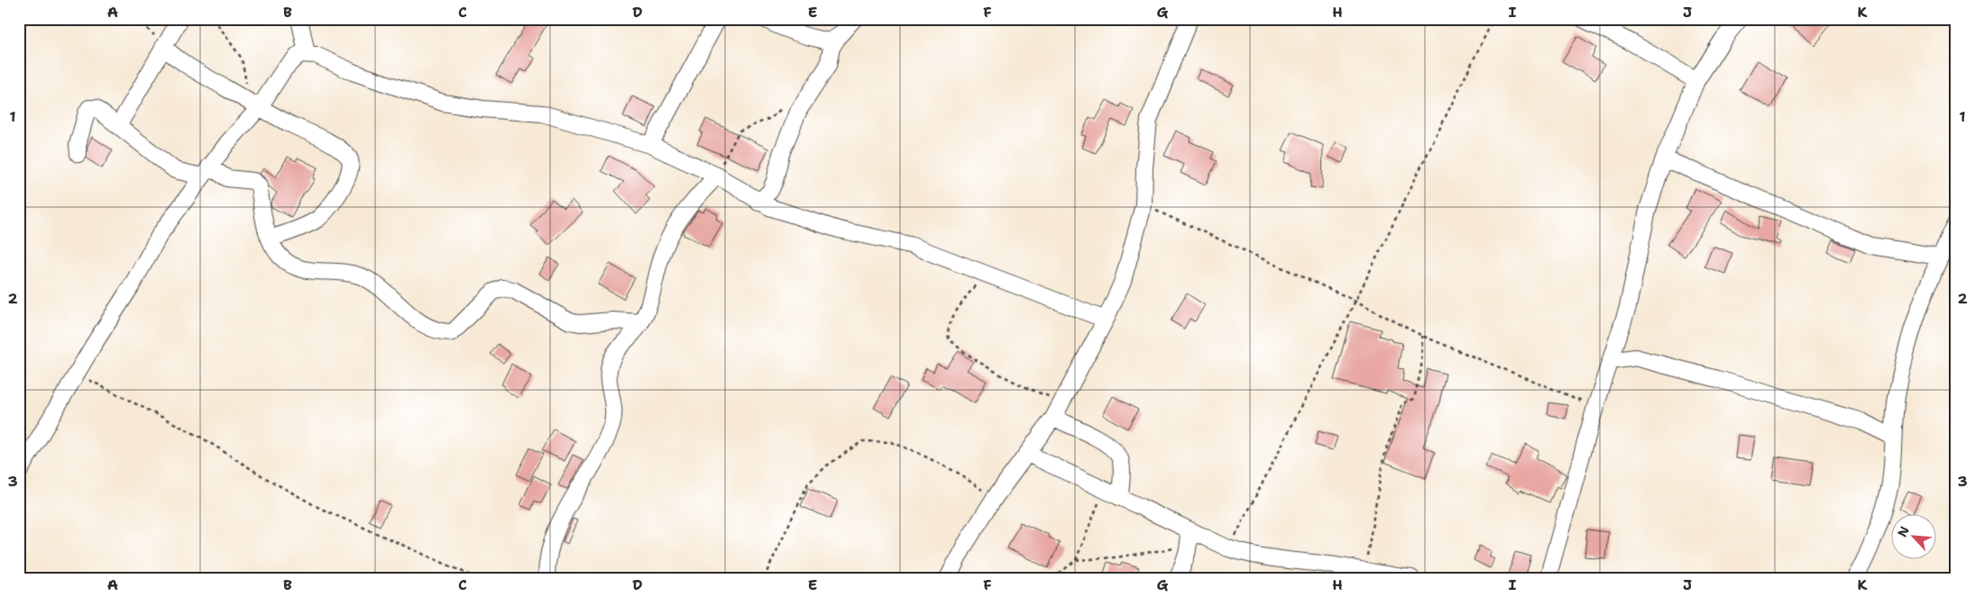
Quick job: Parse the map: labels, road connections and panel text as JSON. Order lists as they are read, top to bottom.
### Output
{
  "north": "top left",
  "grid": {
    "columns": [
      "A",
      "B",
      "C",
      "D",
      "E",
      "F",
      "G",
      "H",
      "I",
      "J",
      "K"
    ],
    "rows": ["1", "2", "3"]
  }
}
